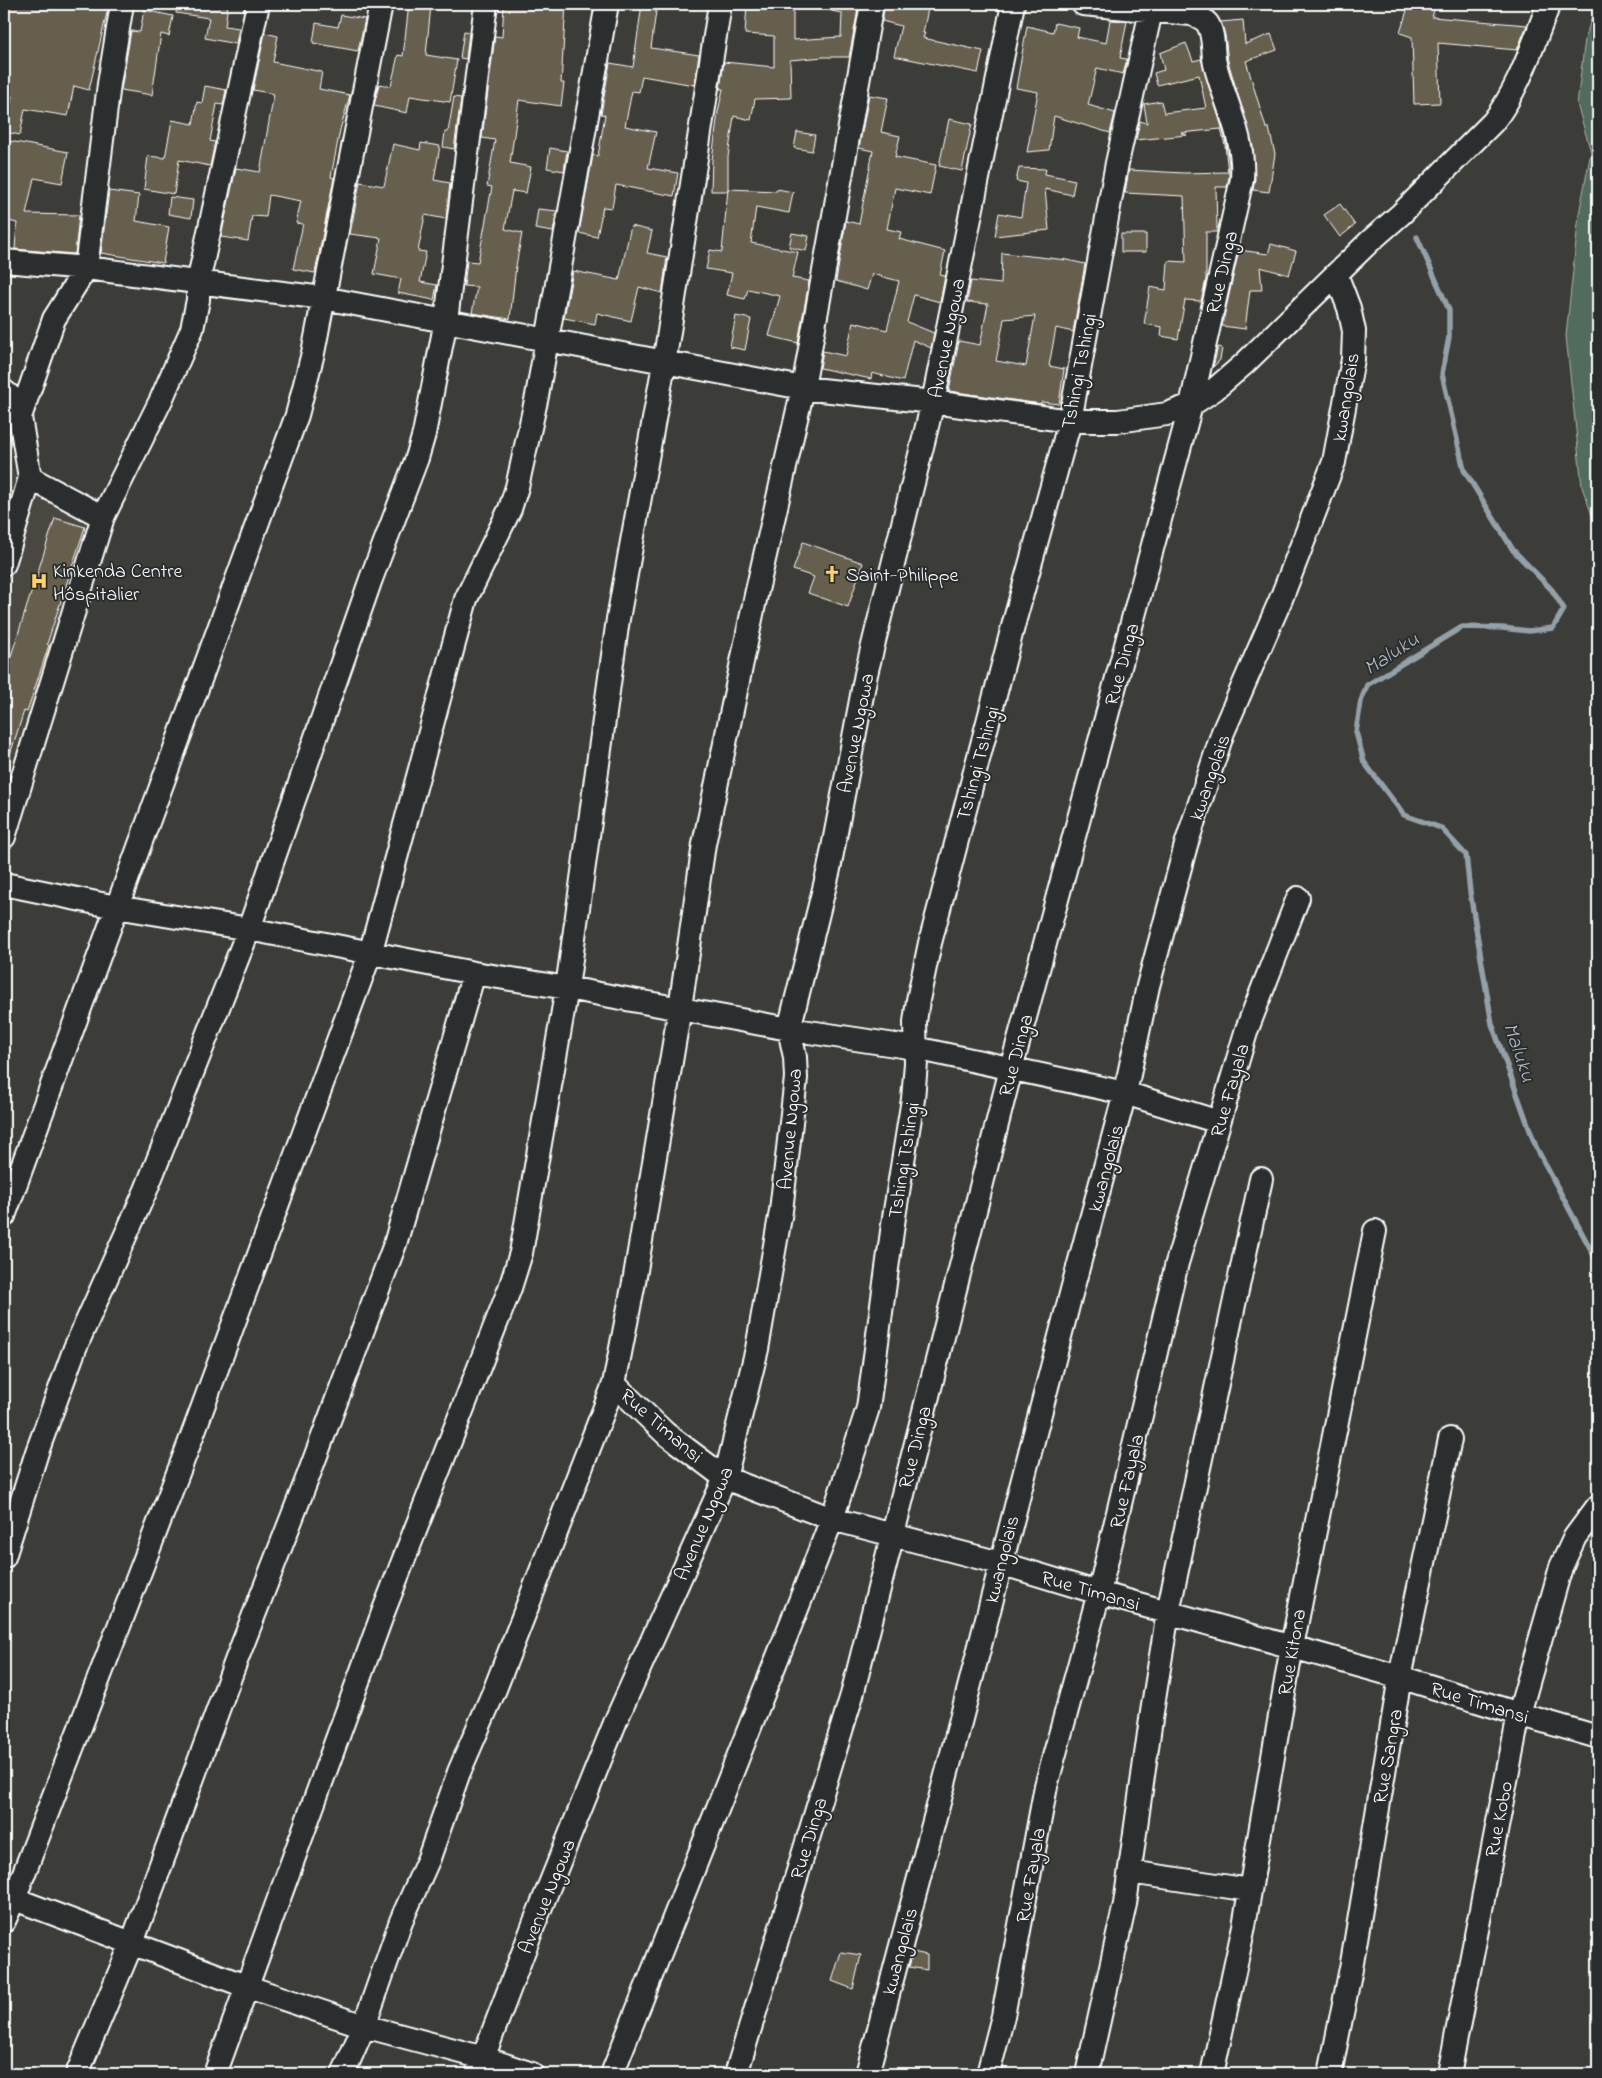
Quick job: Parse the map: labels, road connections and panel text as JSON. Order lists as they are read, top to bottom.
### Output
{
  "streets": {
    "street": [
      "Rue Dinga",
      "Avenue Ngowa",
      "Tshingi Tshingi",
      "kwangolais",
      "Rue Fayala",
      "Rue Timansi",
      "Rue Kitona",
      "Rue Sangra",
      "Rue Kobo"
    ]
  },
  "crossings": [
    ["Rue Dinga", "Tshingi Tshingi"],
    ["Rue Dinga", "Rue Timansi"],
    ["Avenue Ngowa", "Rue Timansi"],
    ["Tshingi Tshingi", "Rue Timansi"],
    ["kwangolais", "Rue Timansi"],
    ["Rue Fayala", "Rue Timansi"],
    ["Rue Timansi", "Rue Kitona"],
    ["Rue Timansi", "Rue Sangra"],
    ["Rue Timansi", "Rue Kobo"]
  ],
  "water": ["Maluku"],
  "places": {
    "church": ["Saint-Philippe"],
    "hospital": ["Kinkenda Centre Hôspitalier"]
  }
}
